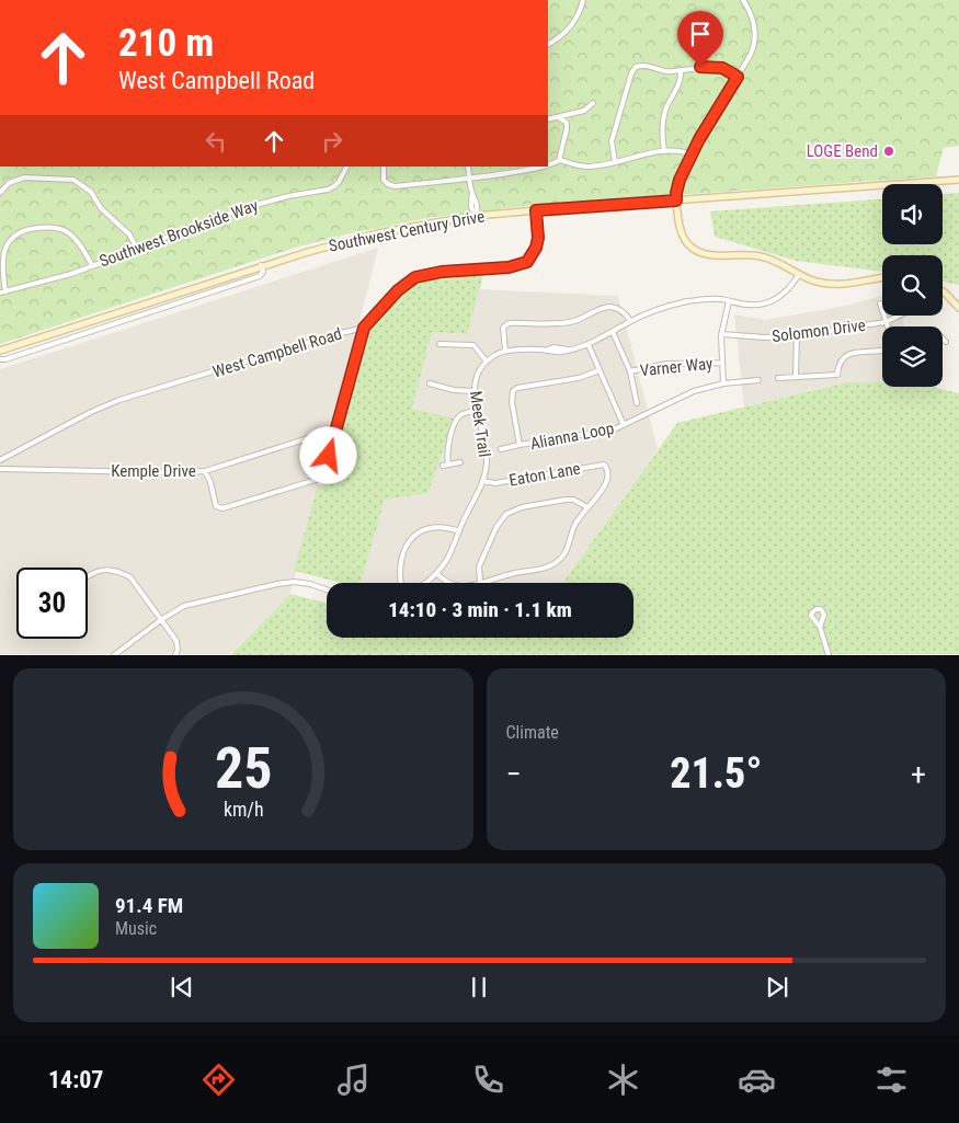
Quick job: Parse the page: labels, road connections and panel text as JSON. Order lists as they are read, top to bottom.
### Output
{
  "streets": {
    "main road": ["Southwest Century Drive"],
    "street": [
      "Southwest Brookside Way",
      "Solomon Drive",
      "West Campbell Road",
      "Varner Way",
      "Meek Trail",
      "Alianna Loop",
      "Kemple Drive",
      "Eaton Lane"
    ]
  },
  "crossings": [
    ["Southwest Century Drive", "West Campbell Road"],
    ["Meek Trail", "Eaton Lane"]
  ],
  "places": ["LOGE Bend"],
  "page": {
    "turn": ["210 m", "West Campbell Road"],
    "limit": "30",
    "trip": "14:10 · 3 min · 1.1 km",
    "tile": "Climate",
    "heat": ["−", "21.5°", "+"],
    "song": ["91.4 FM", "Music"],
    "tabs": "14:07",
    "gauge": ["25", "km/h"]
  }
}
